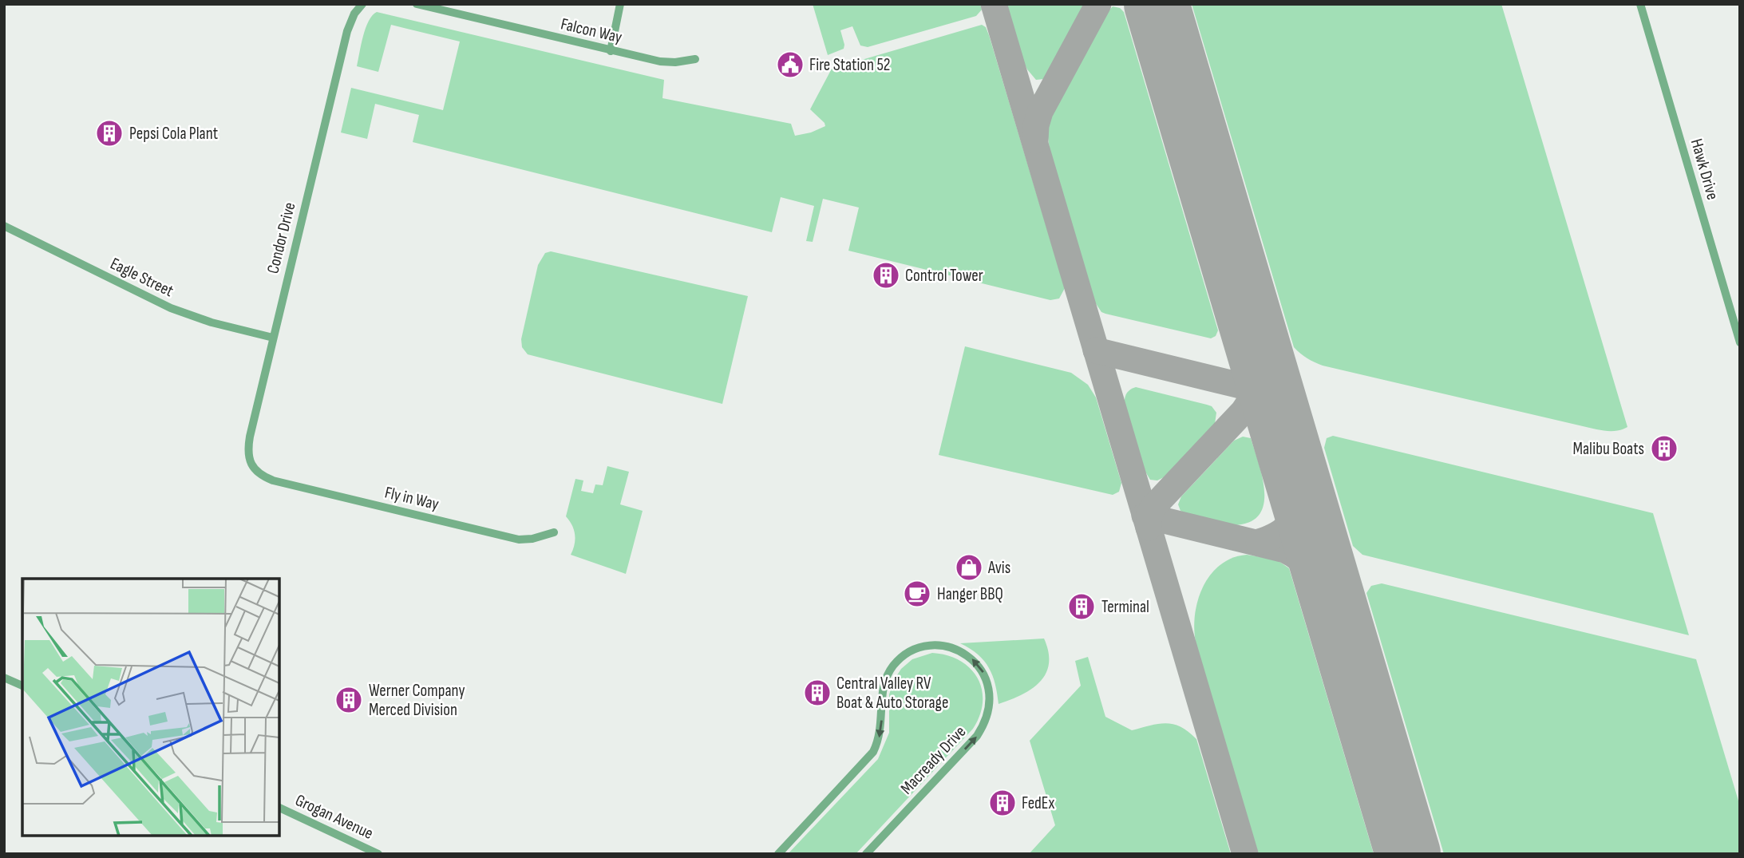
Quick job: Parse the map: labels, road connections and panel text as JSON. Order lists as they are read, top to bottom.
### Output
{
  "streets": {
    "street": [
      "Falcon Way",
      "Hawk Drive",
      "Condor Drive",
      "Eagle Street",
      "Fly in Way",
      "Macready Drive",
      "Grogan Avenue"
    ]
  },
  "crossings": [
    ["Condor Drive", "Eagle Street"],
    ["Condor Drive", "Fly in Way"]
  ],
  "places": {
    "public building": ["Fire Station 52"],
    "building": [
      "Pepsi Cola Plant",
      "Control Tower",
      "Malibu Boats",
      "Terminal",
      "Central Valley RV Boat & Auto Storage",
      "Werner Company Merced Division",
      "FedEx"
    ],
    "shop": ["Avis"],
    "cafe": ["Hanger BBQ"]
  }
}
